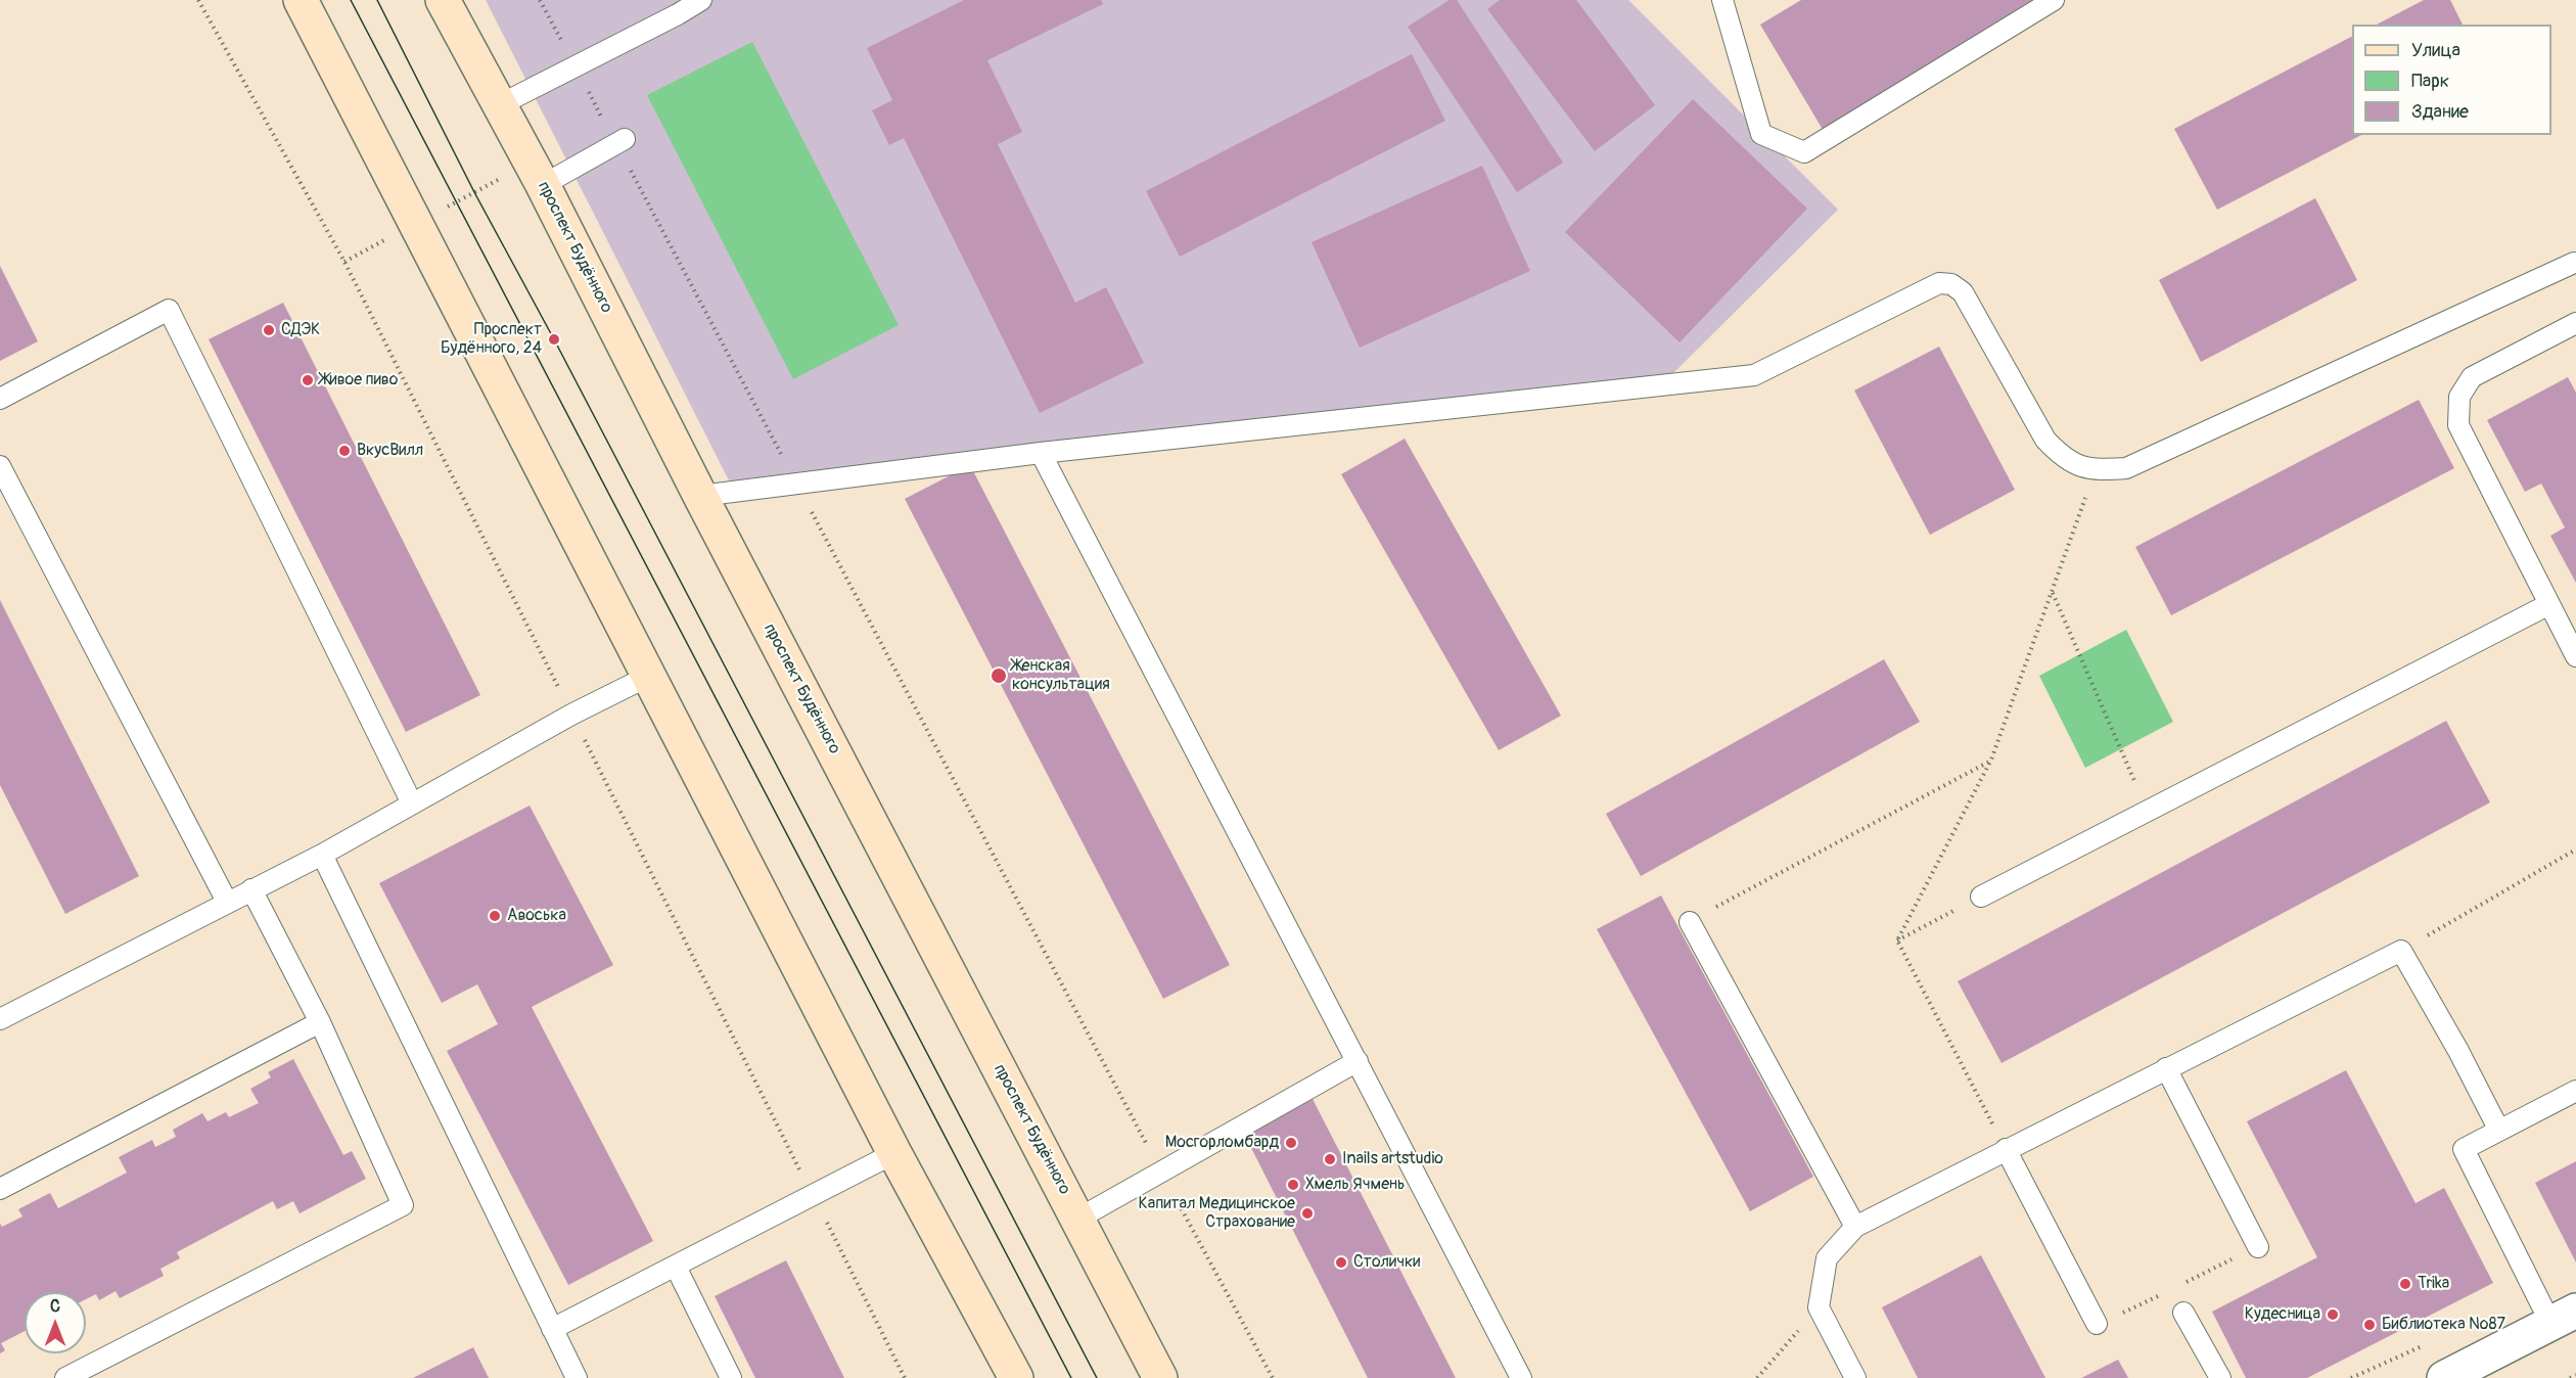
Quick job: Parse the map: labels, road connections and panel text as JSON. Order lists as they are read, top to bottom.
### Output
{
  "streets": {
    "main road": ["проспект Будённого"]
  },
  "places": [
    "СДЭК",
    "Проспект Будённого, 24",
    "Живое пиво",
    "ВкусВилл",
    "Женская консультация",
    "Авоська",
    "Мосгорломбард",
    "Inails artstudio",
    "Хмель Ячмень",
    "Капитал Медицинское Страхование",
    "Столички",
    "Trika",
    "Кудесница",
    "Библиотека №87"
  ],
  "legend": ["Улица", "Парк", "Здание"],
  "north": "top"
}
